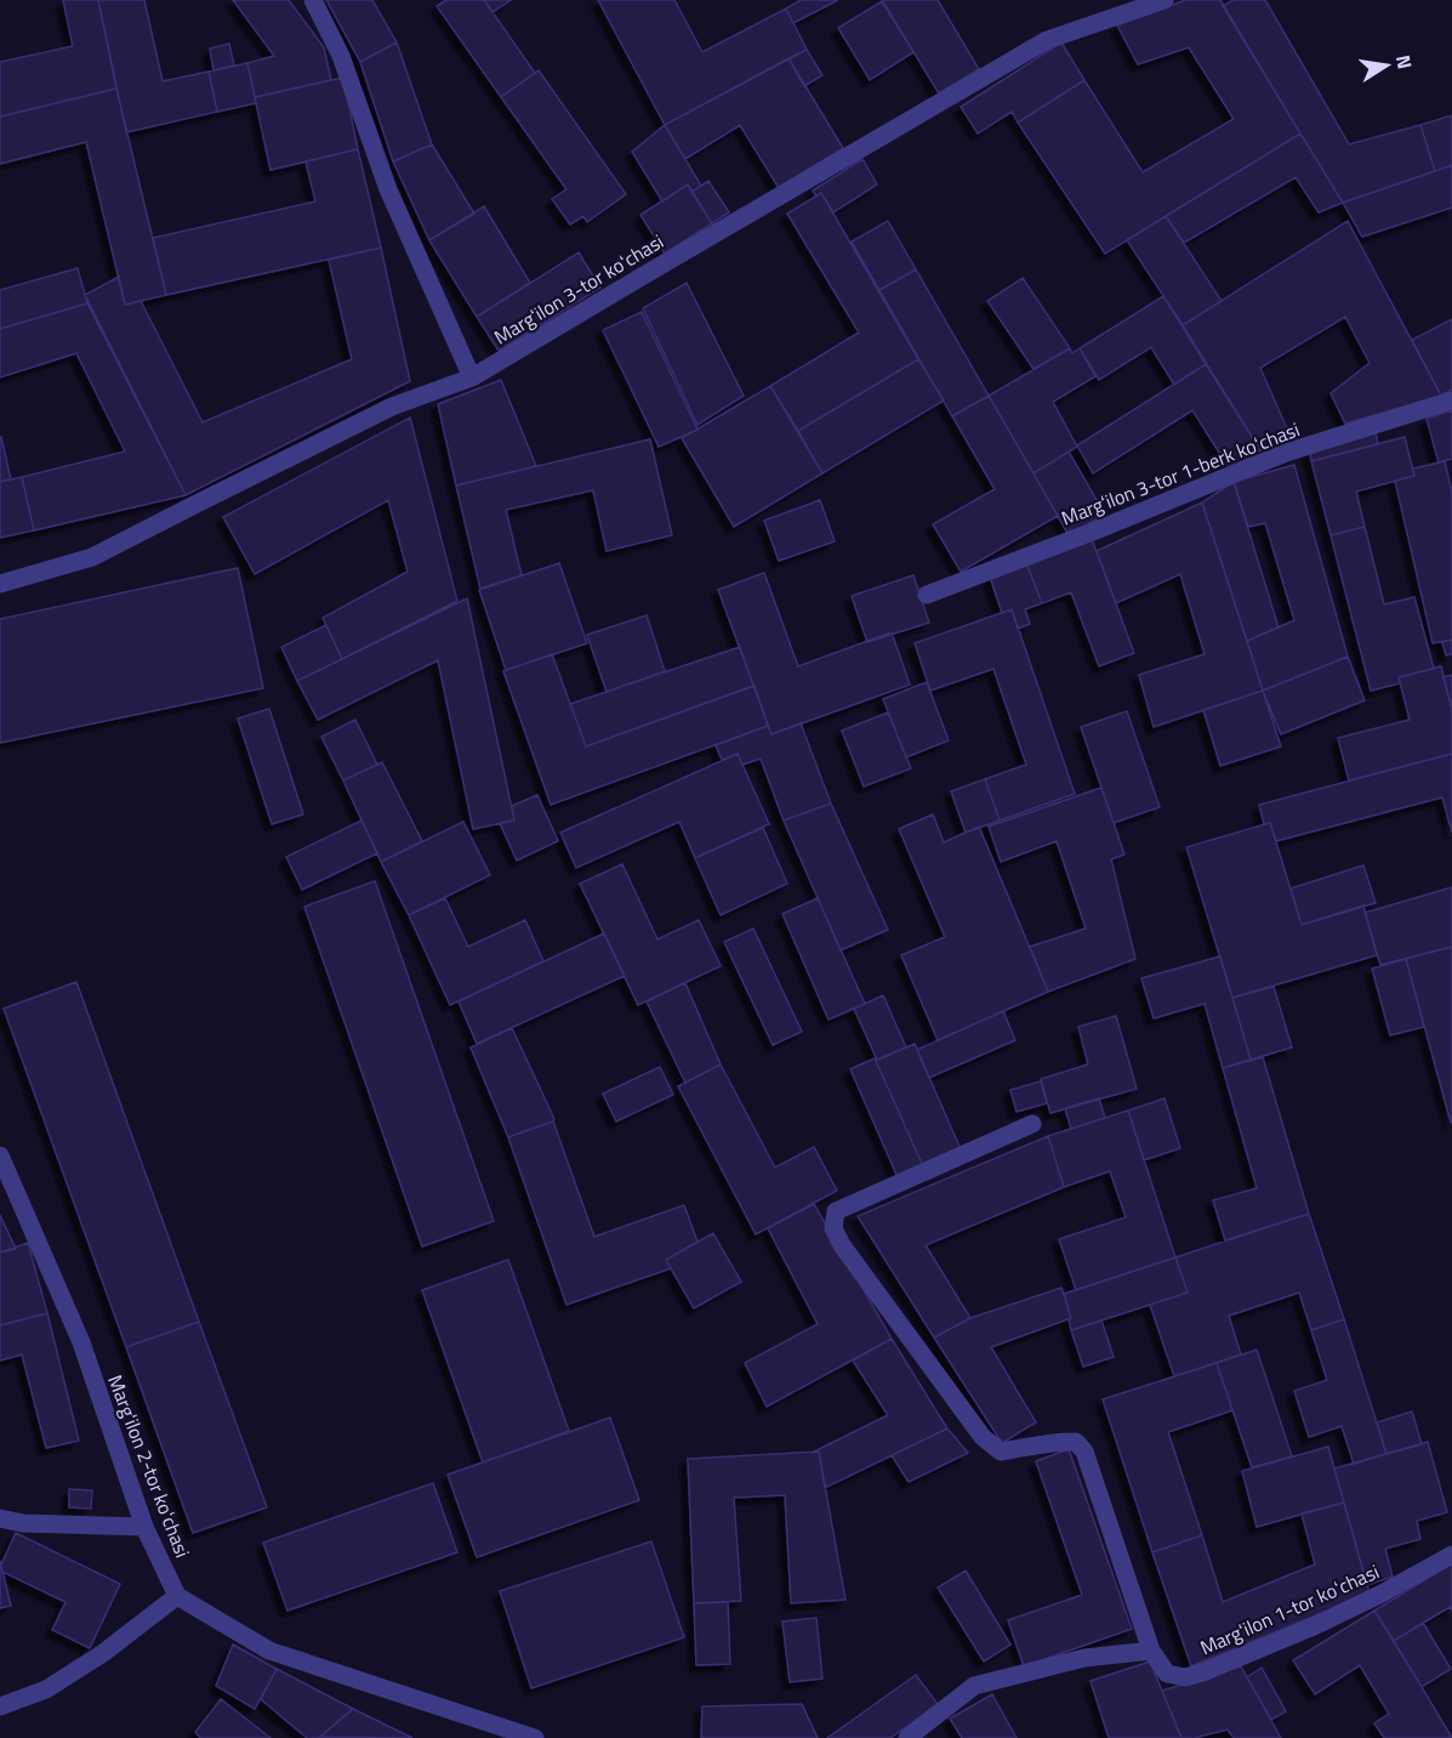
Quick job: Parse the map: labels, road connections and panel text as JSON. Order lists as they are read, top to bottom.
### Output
{
  "streets": {
    "street": [
      "Margʻilon 3-tor koʻchasi",
      "Margʻilon 3-tor 1-berk koʻchasi",
      "Margʻilon 2-tor koʻchasi",
      "Margʻilon 1-tor koʻchasi"
    ]
  },
  "north": "right"
}
